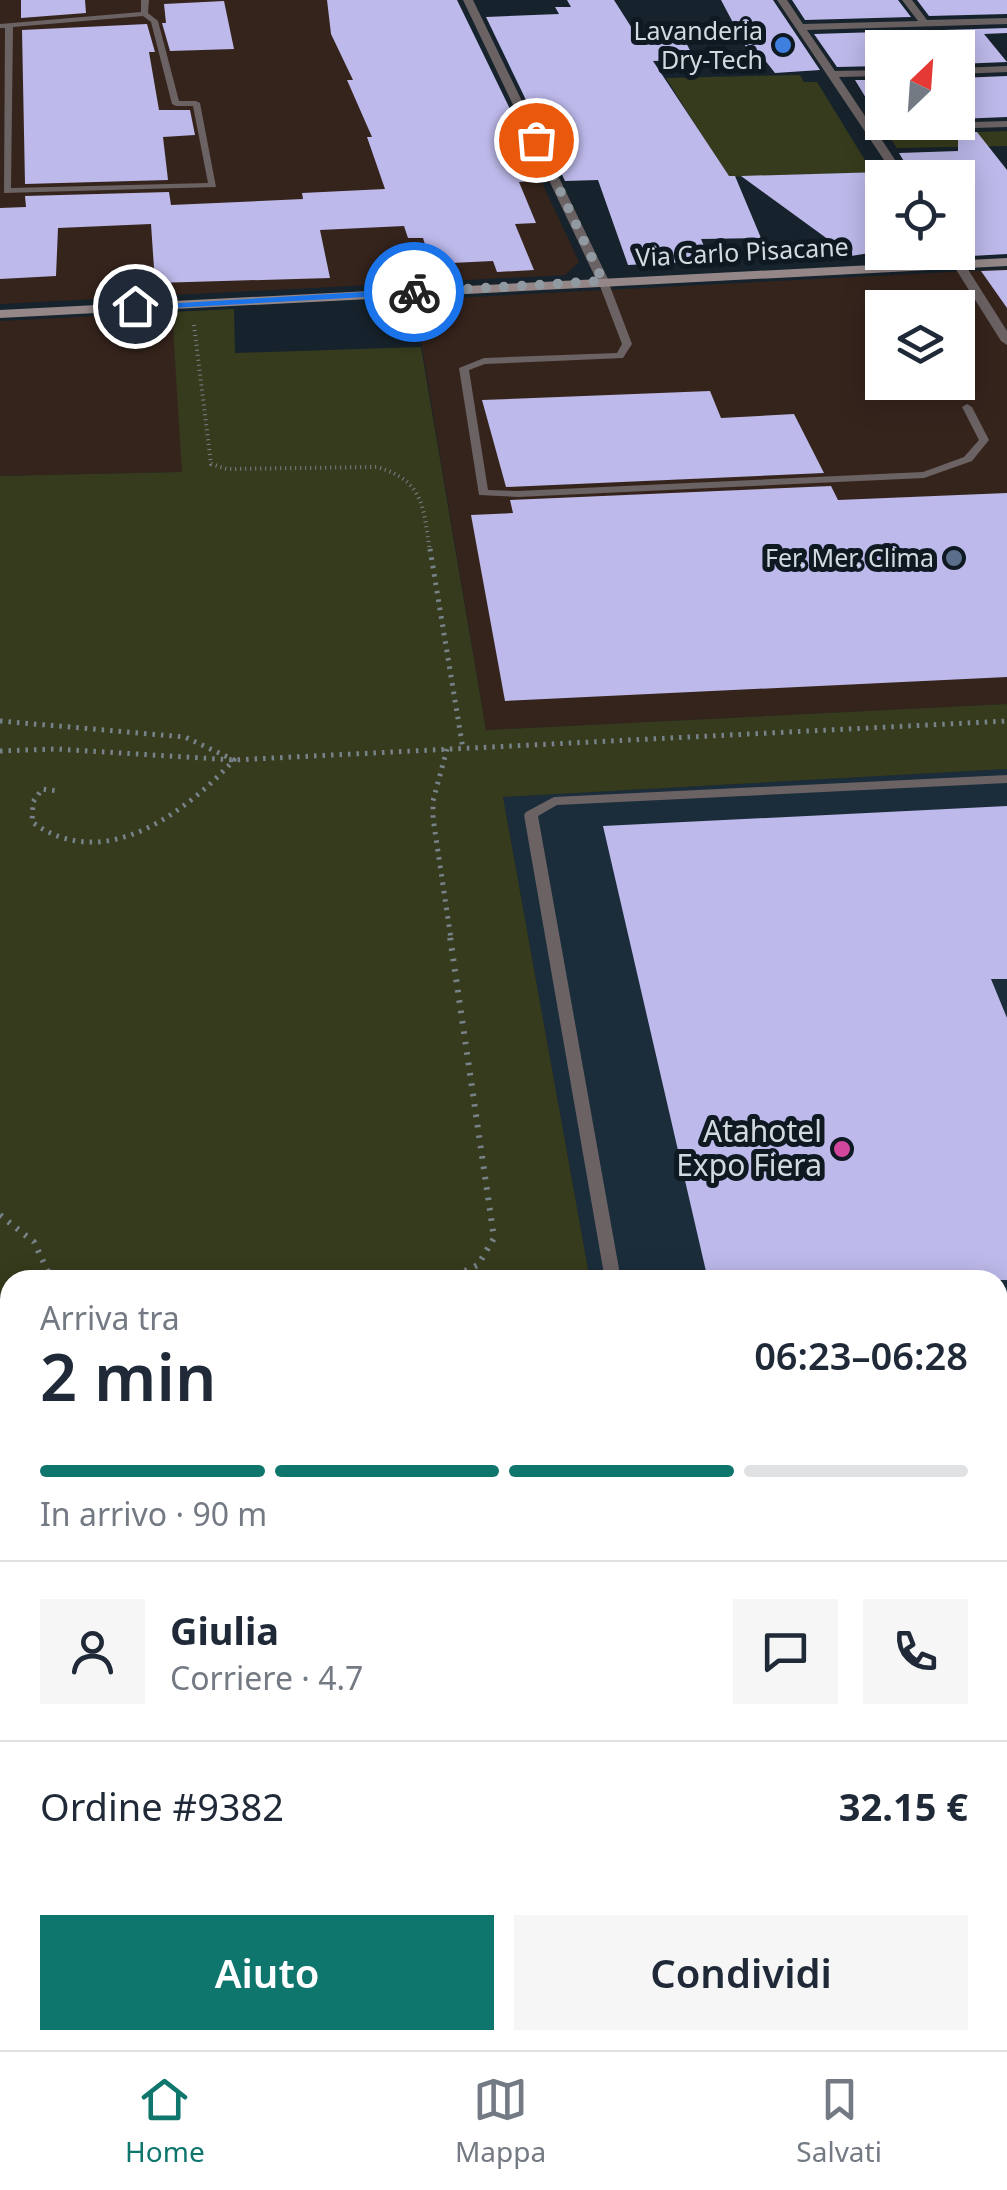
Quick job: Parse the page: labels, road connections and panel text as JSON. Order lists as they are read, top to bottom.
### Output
{
  "streets": {
    "street": ["Via Carlo Pisacane"]
  },
  "places": ["Lavanderia Dry-Tech", "Fer. Mer. Clima", "Atahotel Expo Fiera"],
  "north": "top right",
  "page": {
    "heading": ["2 min", "Arriva tra", "06:23–06:28"],
    "panel": [
      "Giulia",
      "Corriere · 4.7",
      "Ordine #9382",
      "32.15 €"
    ],
    "bar": "In arrivo · 90 m",
    "buttons": ["Aiuto", "Condividi"],
    "tabs": ["Home", "Mappa", "Salvati"]
  }
}
